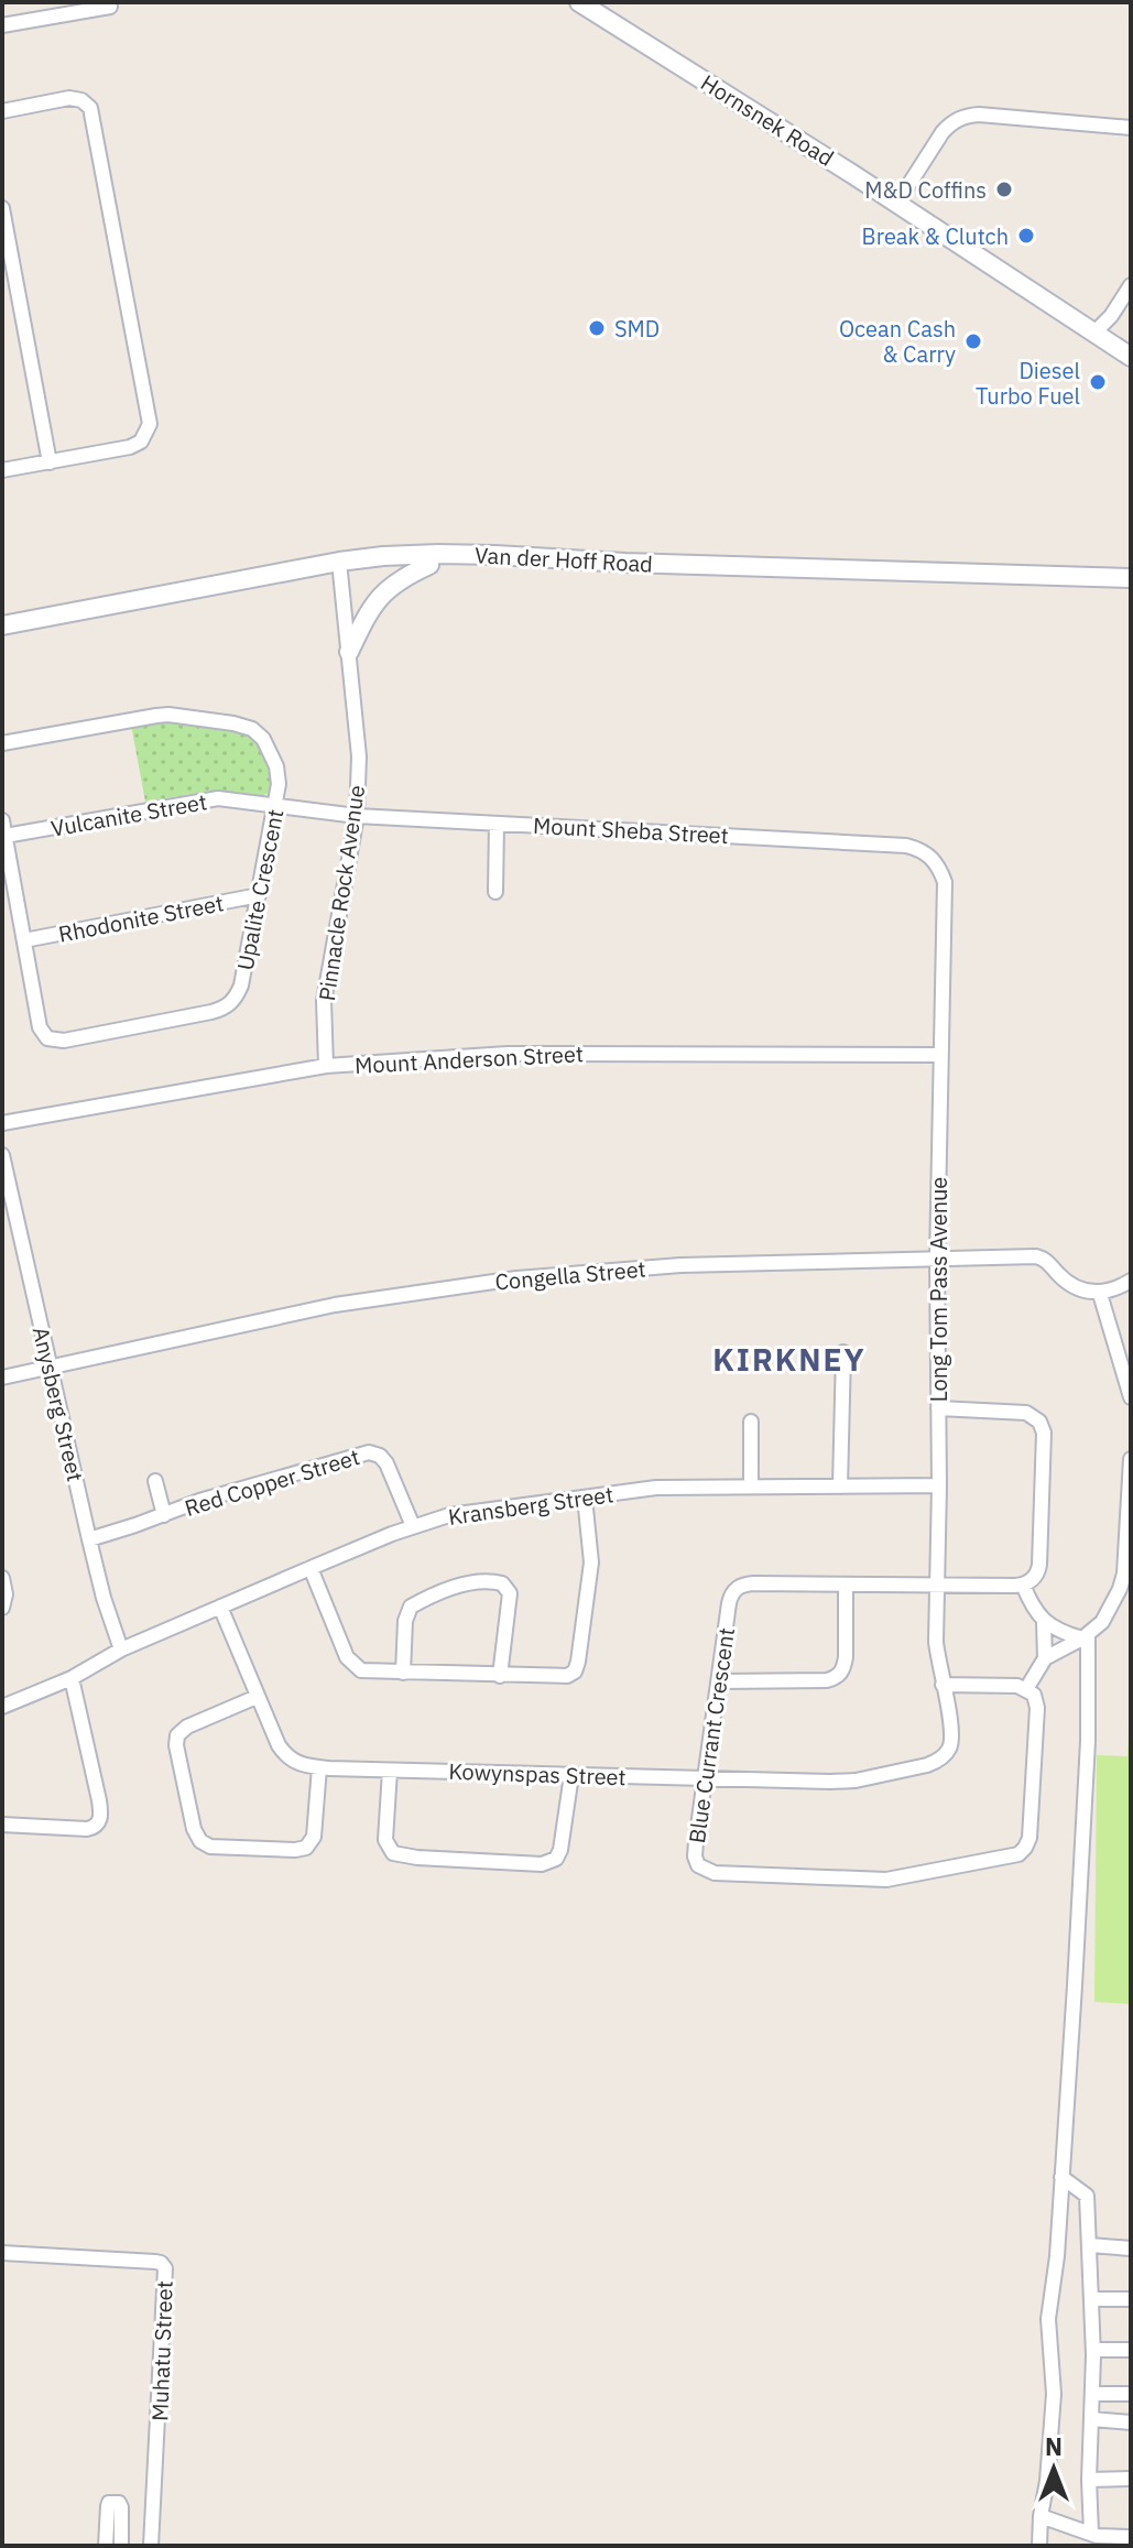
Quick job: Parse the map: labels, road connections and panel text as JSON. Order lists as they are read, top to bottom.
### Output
{
  "streets": {
    "main road": ["Hornsnek Road", "Van der Hoff Road"],
    "street": [
      "Vulcanite Street",
      "Mount Sheba Street",
      "Upalite Crescent",
      "Pinnacle Rock Avenue",
      "Rhodonite Street",
      "Mount Anderson Street",
      "Congella Street",
      "Long Tom Pass Avenue",
      "Anysberg Street",
      "Red Copper Street",
      "Kransberg Street",
      "Blue Currant Crescent",
      "Kowynspas Street",
      "Muhatu Street"
    ]
  },
  "crossings": [
    ["Van der Hoff Road", "Pinnacle Rock Avenue"],
    ["Vulcanite Street", "Mount Sheba Street"],
    ["Vulcanite Street", "Upalite Crescent"],
    ["Vulcanite Street", "Pinnacle Rock Avenue"],
    ["Mount Sheba Street", "Pinnacle Rock Avenue"],
    ["Mount Sheba Street", "Long Tom Pass Avenue"],
    ["Upalite Crescent", "Rhodonite Street"],
    ["Pinnacle Rock Avenue", "Mount Anderson Street"],
    ["Mount Anderson Street", "Long Tom Pass Avenue"],
    ["Congella Street", "Long Tom Pass Avenue"],
    ["Congella Street", "Anysberg Street"],
    ["Long Tom Pass Avenue", "Kransberg Street"],
    ["Long Tom Pass Avenue", "Blue Currant Crescent"],
    ["Long Tom Pass Avenue", "Kowynspas Street"],
    ["Anysberg Street", "Red Copper Street"],
    ["Anysberg Street", "Kransberg Street"],
    ["Red Copper Street", "Kransberg Street"],
    ["Kransberg Street", "Kowynspas Street"],
    ["Blue Currant Crescent", "Kowynspas Street"]
  ],
  "districts": ["KIRKNEY"],
  "places": [
    "M&D Coffins",
    "Break & Clutch",
    "SMD",
    "Ocean Cash & Carry",
    "Diesel Turbo Fuel"
  ],
  "north": "top"
}
